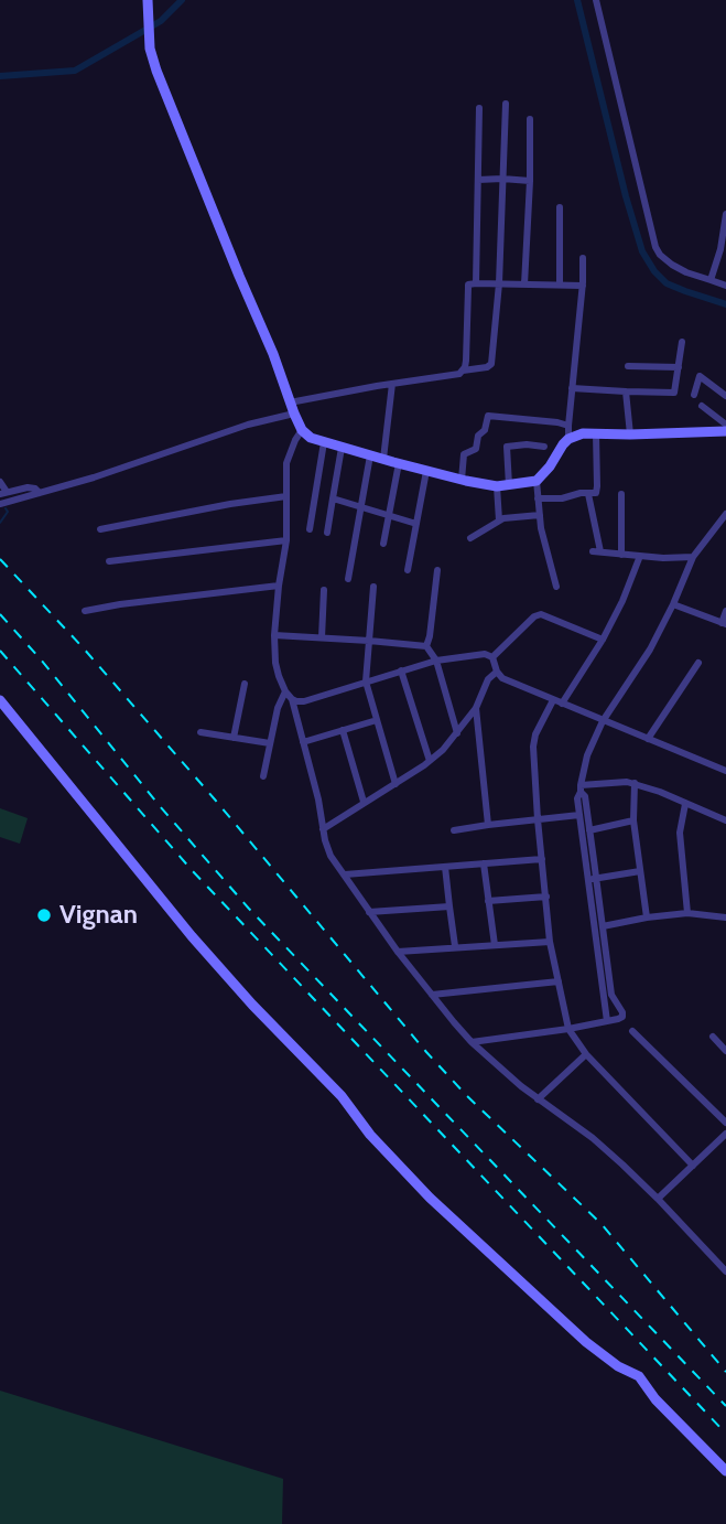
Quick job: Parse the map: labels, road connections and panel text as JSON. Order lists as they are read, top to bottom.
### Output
{
  "places": ["Vignan"]
}
